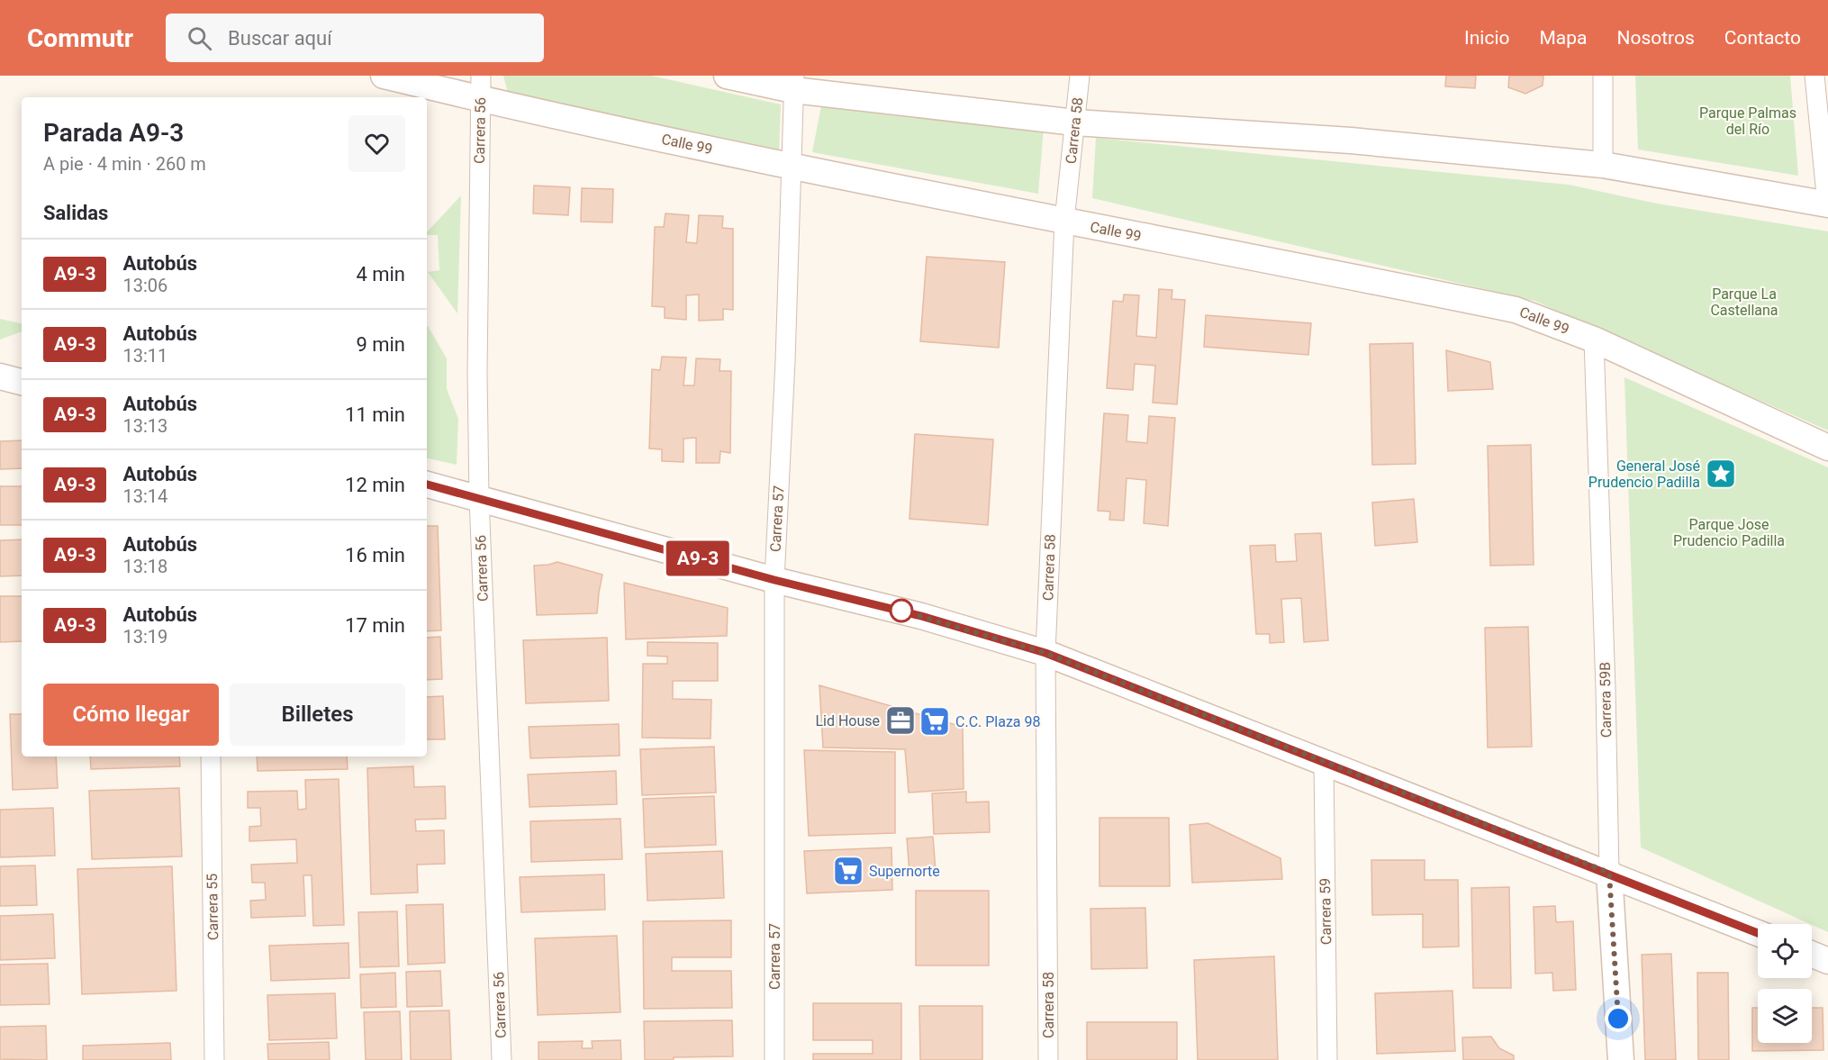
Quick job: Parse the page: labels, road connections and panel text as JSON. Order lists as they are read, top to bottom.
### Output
{
  "streets": {
    "street": [
      "Carrera 56",
      "Carrera 58",
      "Calle 99",
      "Carrera 57",
      "Carrera 59B",
      "Carrera 55",
      "Carrera 59"
    ]
  },
  "crossings": [
    ["Carrera 56", "Calle 99"],
    ["Carrera 58", "Calle 99"],
    ["Calle 99", "Carrera 57"],
    ["Calle 99", "Carrera 59B"]
  ],
  "parks": ["Parque Palmas del Río", "Parque La Castellana", "Parque Jose Prudencio Padilla"],
  "places": {
    "place": ["General José Prudencio Padilla"],
    "office": ["Lid House"],
    "supermarket": ["C.C. Plaza 98", "Supernorte"]
  },
  "lines": ["bus line A9-3"],
  "page": {
    "header": "Commutr",
    "search": "Buscar aquí",
    "nav": [
      "Inicio",
      "Mapa",
      "Nosotros",
      "Contacto"
    ],
    "on_map": "A9-3",
    "heading": [
      ["Parada A9-3", "A pie · 4 min · 260 m"],
      "Salidas"
    ],
    "list": [
      {
        "mark": "A9-3",
        "name": "Autobús",
        "note": "13:06",
        "value": "4 min"
      },
      {
        "mark": "A9-3",
        "name": "Autobús",
        "note": "13:11",
        "value": "9 min"
      },
      {
        "mark": "A9-3",
        "name": "Autobús",
        "note": "13:13",
        "value": "11 min"
      },
      {
        "mark": "A9-3",
        "name": "Autobús",
        "note": "13:14",
        "value": "12 min"
      },
      {
        "mark": "A9-3",
        "name": "Autobús",
        "note": "13:18",
        "value": "16 min"
      },
      {
        "mark": "A9-3",
        "name": "Autobús",
        "note": "13:19",
        "value": "17 min"
      }
    ],
    "buttons": ["Cómo llegar", "Billetes"]
  }
}
